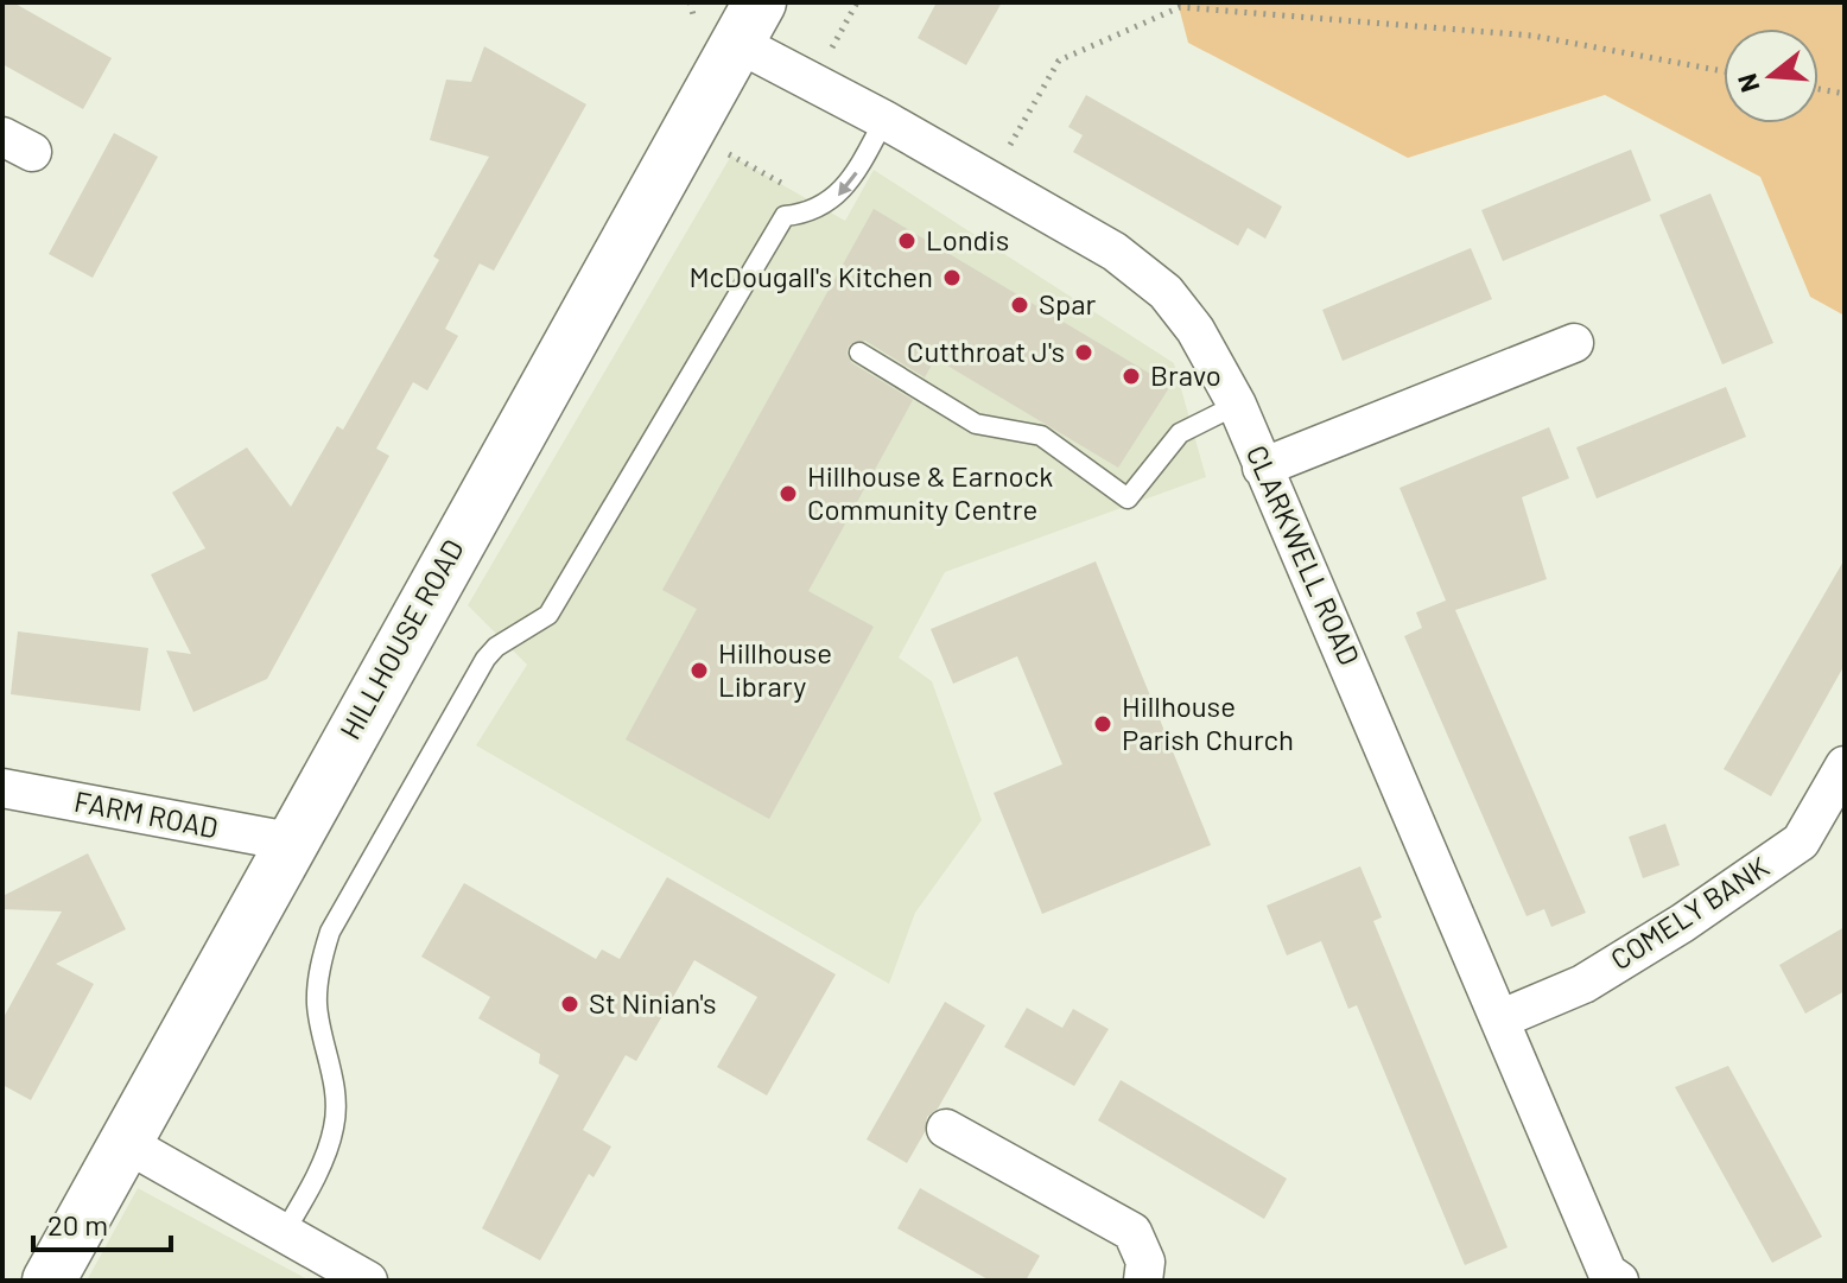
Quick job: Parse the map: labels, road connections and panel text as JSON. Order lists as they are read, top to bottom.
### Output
{
  "streets": {
    "street": [
      "CLARKWELL ROAD",
      "HILLHOUSE ROAD",
      "FARM ROAD",
      "COMELY BANK"
    ]
  },
  "crossings": [
    ["CLARKWELL ROAD", "HILLHOUSE ROAD"],
    ["CLARKWELL ROAD", "COMELY BANK"],
    ["HILLHOUSE ROAD", "FARM ROAD"]
  ],
  "places": [
    "Londis",
    "McDougall's Kitchen",
    "Spar",
    "Cutthroat J's",
    "Bravo",
    "Hillhouse & Earnock Community Centre",
    "Hillhouse Library",
    "Hillhouse Parish Church",
    "St Ninian's"
  ],
  "scale_bar": "20 m",
  "north": "left"
}
